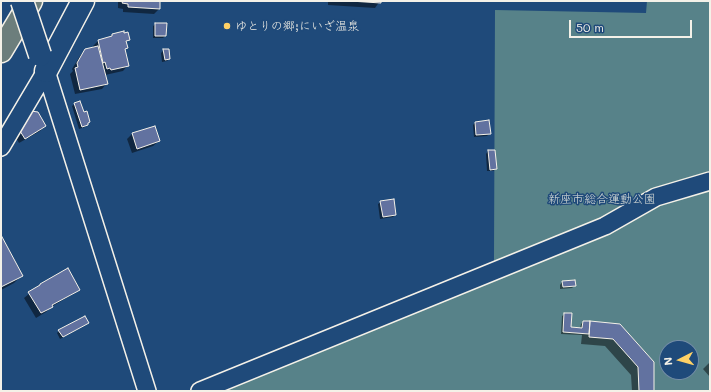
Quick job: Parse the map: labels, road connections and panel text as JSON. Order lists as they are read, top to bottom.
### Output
{
  "parks": ["新座市総合運動公園"],
  "places": ["ゆとりの郷;にいざ温泉"],
  "scale_bar": "50 m",
  "north": "left"
}
